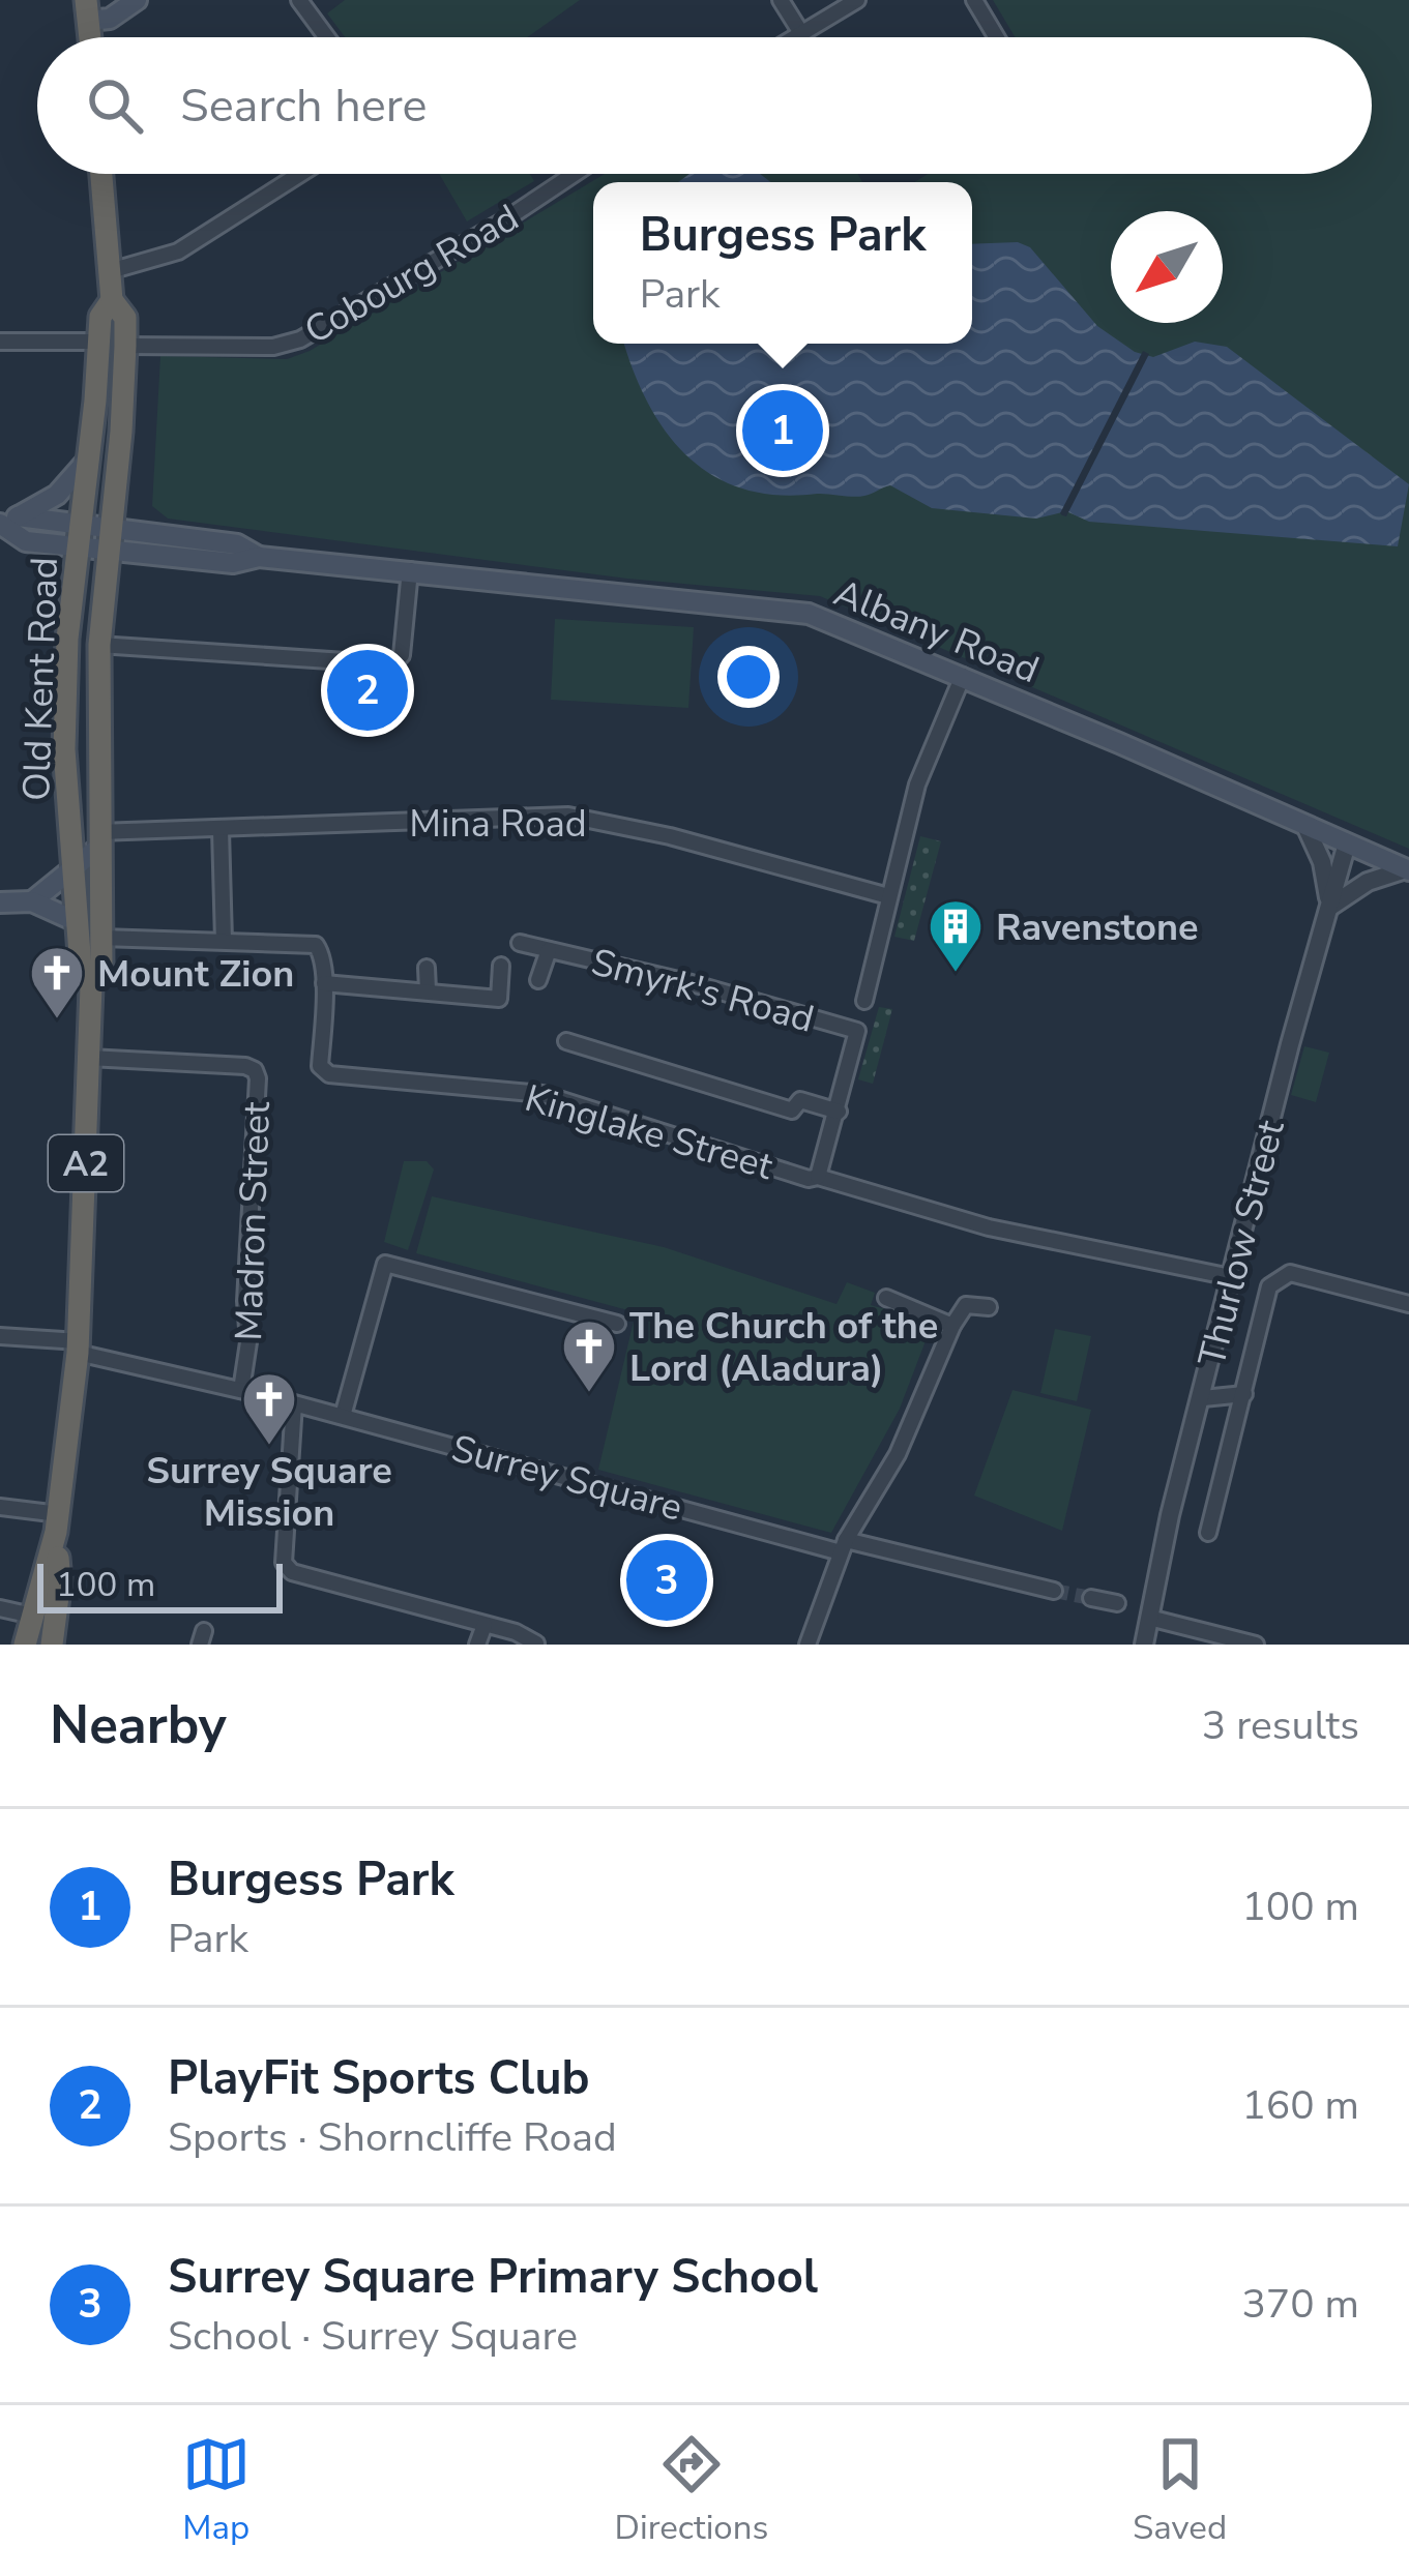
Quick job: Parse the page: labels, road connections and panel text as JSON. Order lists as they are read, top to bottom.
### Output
{
  "streets": {
    "highway": ["Old Kent Road", "A2"],
    "main road": ["Albany Road"],
    "street": [
      "Cobourg Road",
      "Mina Road",
      "Smyrk's Road",
      "Kinglake Street",
      "Madron Street",
      "Thurlow Street",
      "Surrey Square"
    ]
  },
  "crossings": [
    ["Cobourg Road", "Old Kent Road"],
    ["Albany Road", "Old Kent Road"],
    ["Albany Road", "Thurlow Street"],
    ["Old Kent Road", "Mina Road"],
    ["Old Kent Road", "Kinglake Street"],
    ["Old Kent Road", "Madron Street"],
    ["Kinglake Street", "Thurlow Street"]
  ],
  "places": {
    "building": ["Ravenstone"],
    "church": ["Mount Zion", "The Church of the Lord (Aladura)", "Surrey Square Mission"]
  },
  "scale_bar": "100 m",
  "north": "bottom left",
  "page": {
    "search": "Search here",
    "popup": ["Burgess Park", "Park"],
    "pins": ["1", "2", "3"],
    "scale": "100 m",
    "heading": ["Nearby", "3 results"],
    "list": [
      {
        "mark": "1",
        "name": "Burgess Park",
        "note": "Park",
        "value": "100 m"
      },
      {
        "mark": "2",
        "name": "PlayFit Sports Club",
        "note": "Sports · Shorncliffe Road",
        "value": "160 m"
      },
      {
        "mark": "3",
        "name": "Surrey Square Primary School",
        "note": "School · Surrey Square",
        "value": "370 m"
      }
    ],
    "nav": ["Map", "Directions", "Saved"]
  }
}
